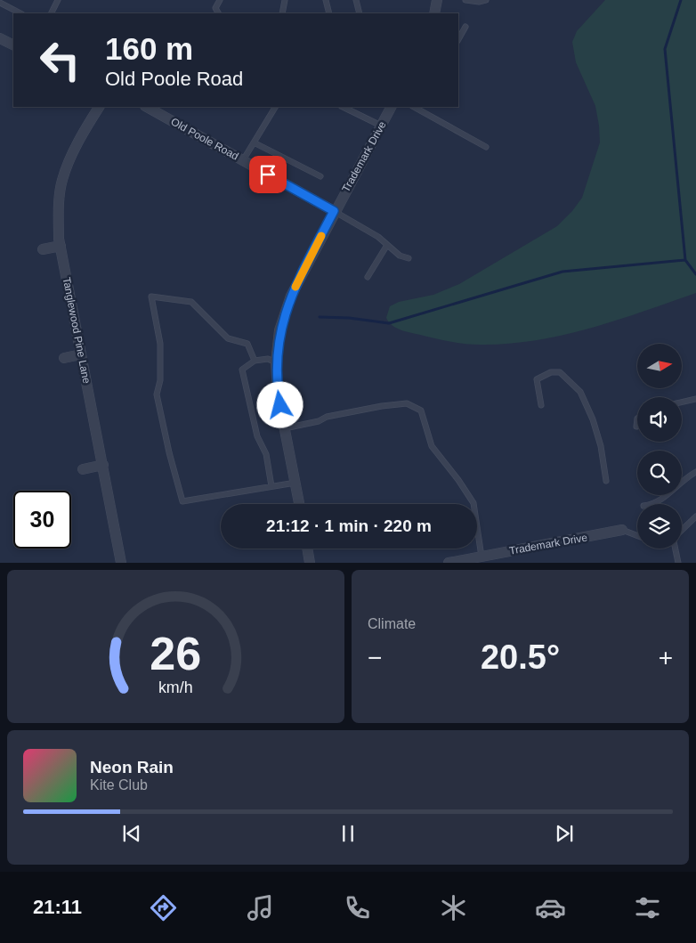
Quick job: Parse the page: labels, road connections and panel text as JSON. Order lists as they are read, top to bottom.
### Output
{
  "streets": {
    "street": ["Old Poole Road", "Trademark Drive", "Tanglewood Pine Lane"]
  },
  "crossings": [
    ["Old Poole Road", "Trademark Drive"]
  ],
  "north": "right",
  "page": {
    "turn": ["160 m", "Old Poole Road"],
    "limit": "30",
    "trip": "21:12 · 1 min · 220 m",
    "tile": "Climate",
    "heat": ["−", "20.5°", "+"],
    "song": ["Neon Rain", "Kite Club"],
    "tabs": "21:11",
    "gauge": ["26", "km/h"]
  }
}
